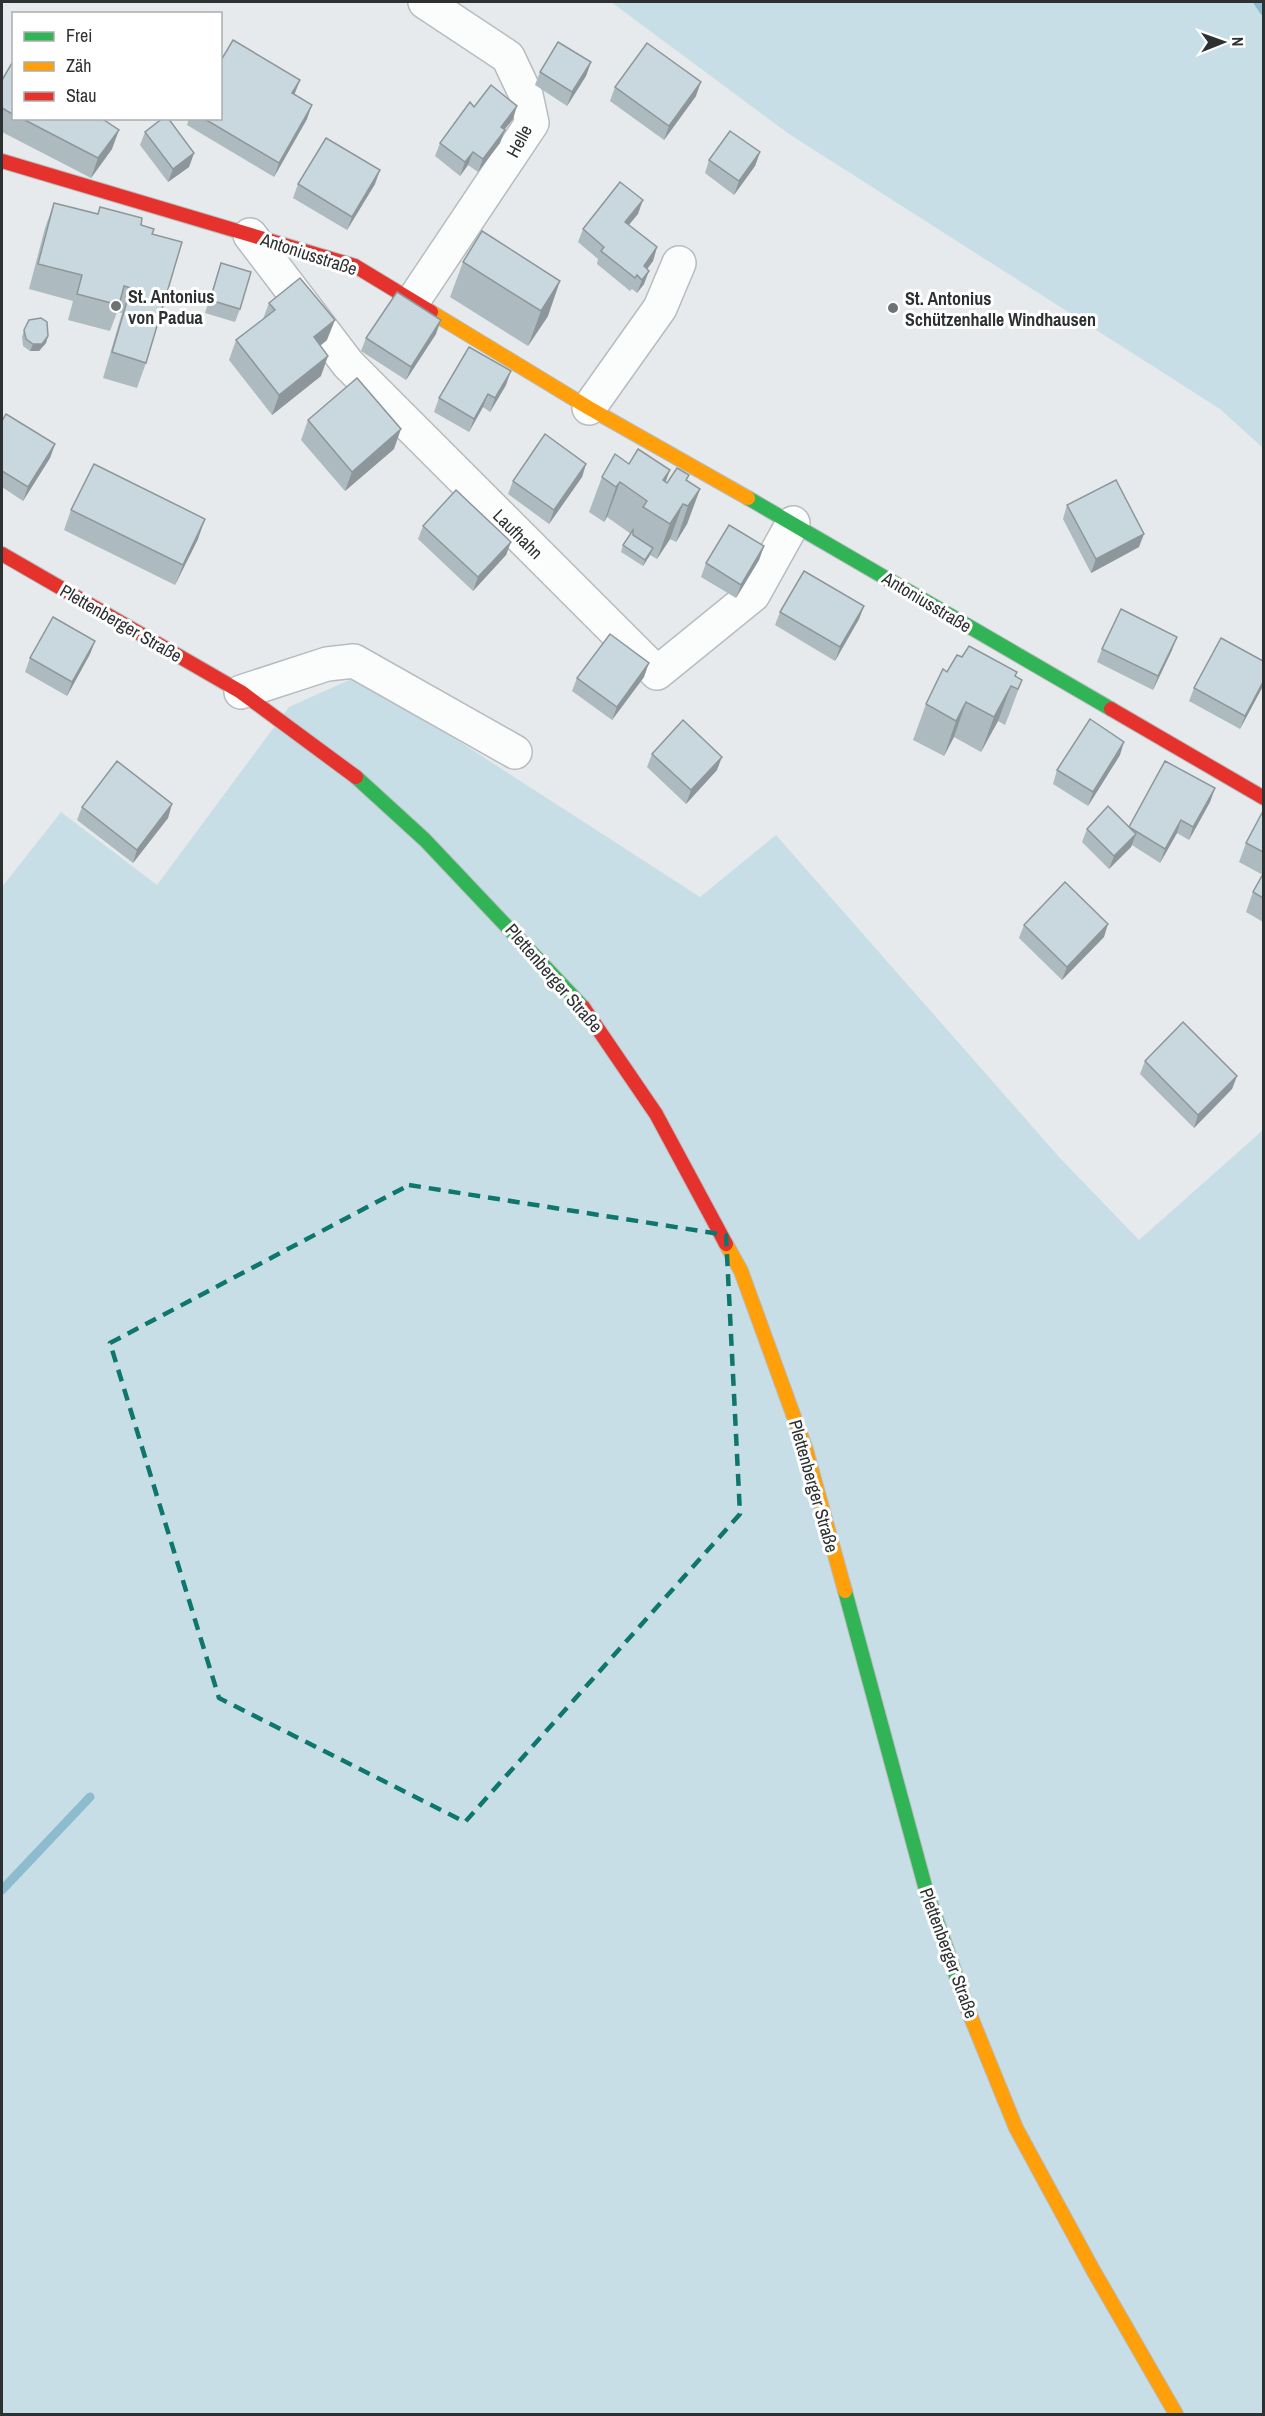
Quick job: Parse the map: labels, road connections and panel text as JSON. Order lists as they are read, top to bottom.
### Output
{
  "streets": {
    "main road": ["Antoniusstraße", "Plettenberger Straße"],
    "street": ["Helle", "Laufhahn"]
  },
  "crossings": [
    ["Helle", "Antoniusstraße"],
    ["Antoniusstraße", "Laufhahn"]
  ],
  "places": ["St. Antonius von Padua", "St. Antonius Schützenhalle Windhausen"],
  "legend": ["Frei", "Zäh", "Stau"],
  "north": "right"
}
